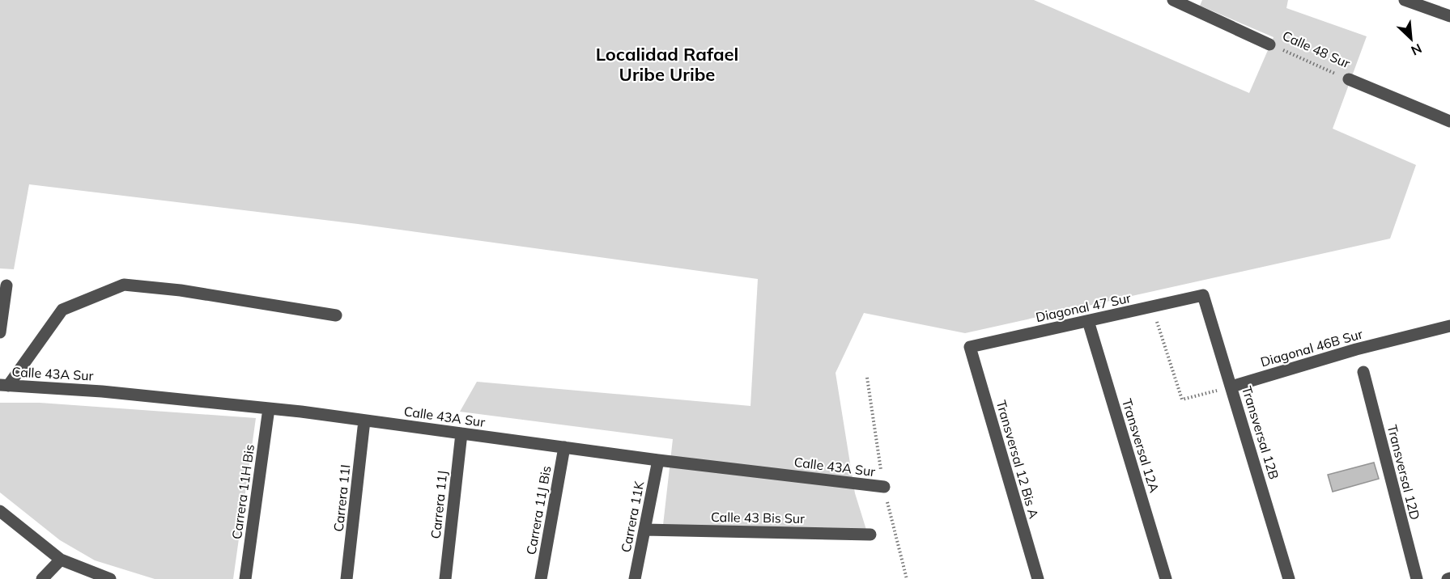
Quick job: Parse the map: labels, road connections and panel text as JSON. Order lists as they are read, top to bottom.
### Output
{
  "streets": {
    "street": [
      "Calle 48 Sur",
      "Diagonal 47 Sur",
      "Diagonal 46B Sur",
      "Calle 43A Sur",
      "Transversal 12B",
      "Transversal 12A",
      "Transversal 12 Bis A",
      "Transversal 12D",
      "Carrera 11H Bis",
      "Carrera 11I",
      "Carrera 11J",
      "Carrera 11J Bis",
      "Carrera 11K",
      "Calle 43 Bis Sur"
    ]
  },
  "crossings": [
    ["Diagonal 47 Sur", "Transversal 12B"],
    ["Diagonal 47 Sur", "Transversal 12A"],
    ["Diagonal 47 Sur", "Transversal 12 Bis A"],
    ["Diagonal 46B Sur", "Transversal 12B"],
    ["Calle 43A Sur", "Carrera 11H Bis"],
    ["Calle 43A Sur", "Carrera 11I"],
    ["Calle 43A Sur", "Carrera 11J"],
    ["Calle 43A Sur", "Carrera 11J Bis"],
    ["Calle 43A Sur", "Carrera 11K"],
    ["Carrera 11K", "Calle 43 Bis Sur"]
  ],
  "districts": ["Localidad Rafael Uribe Uribe"],
  "north": "bottom right"
}
